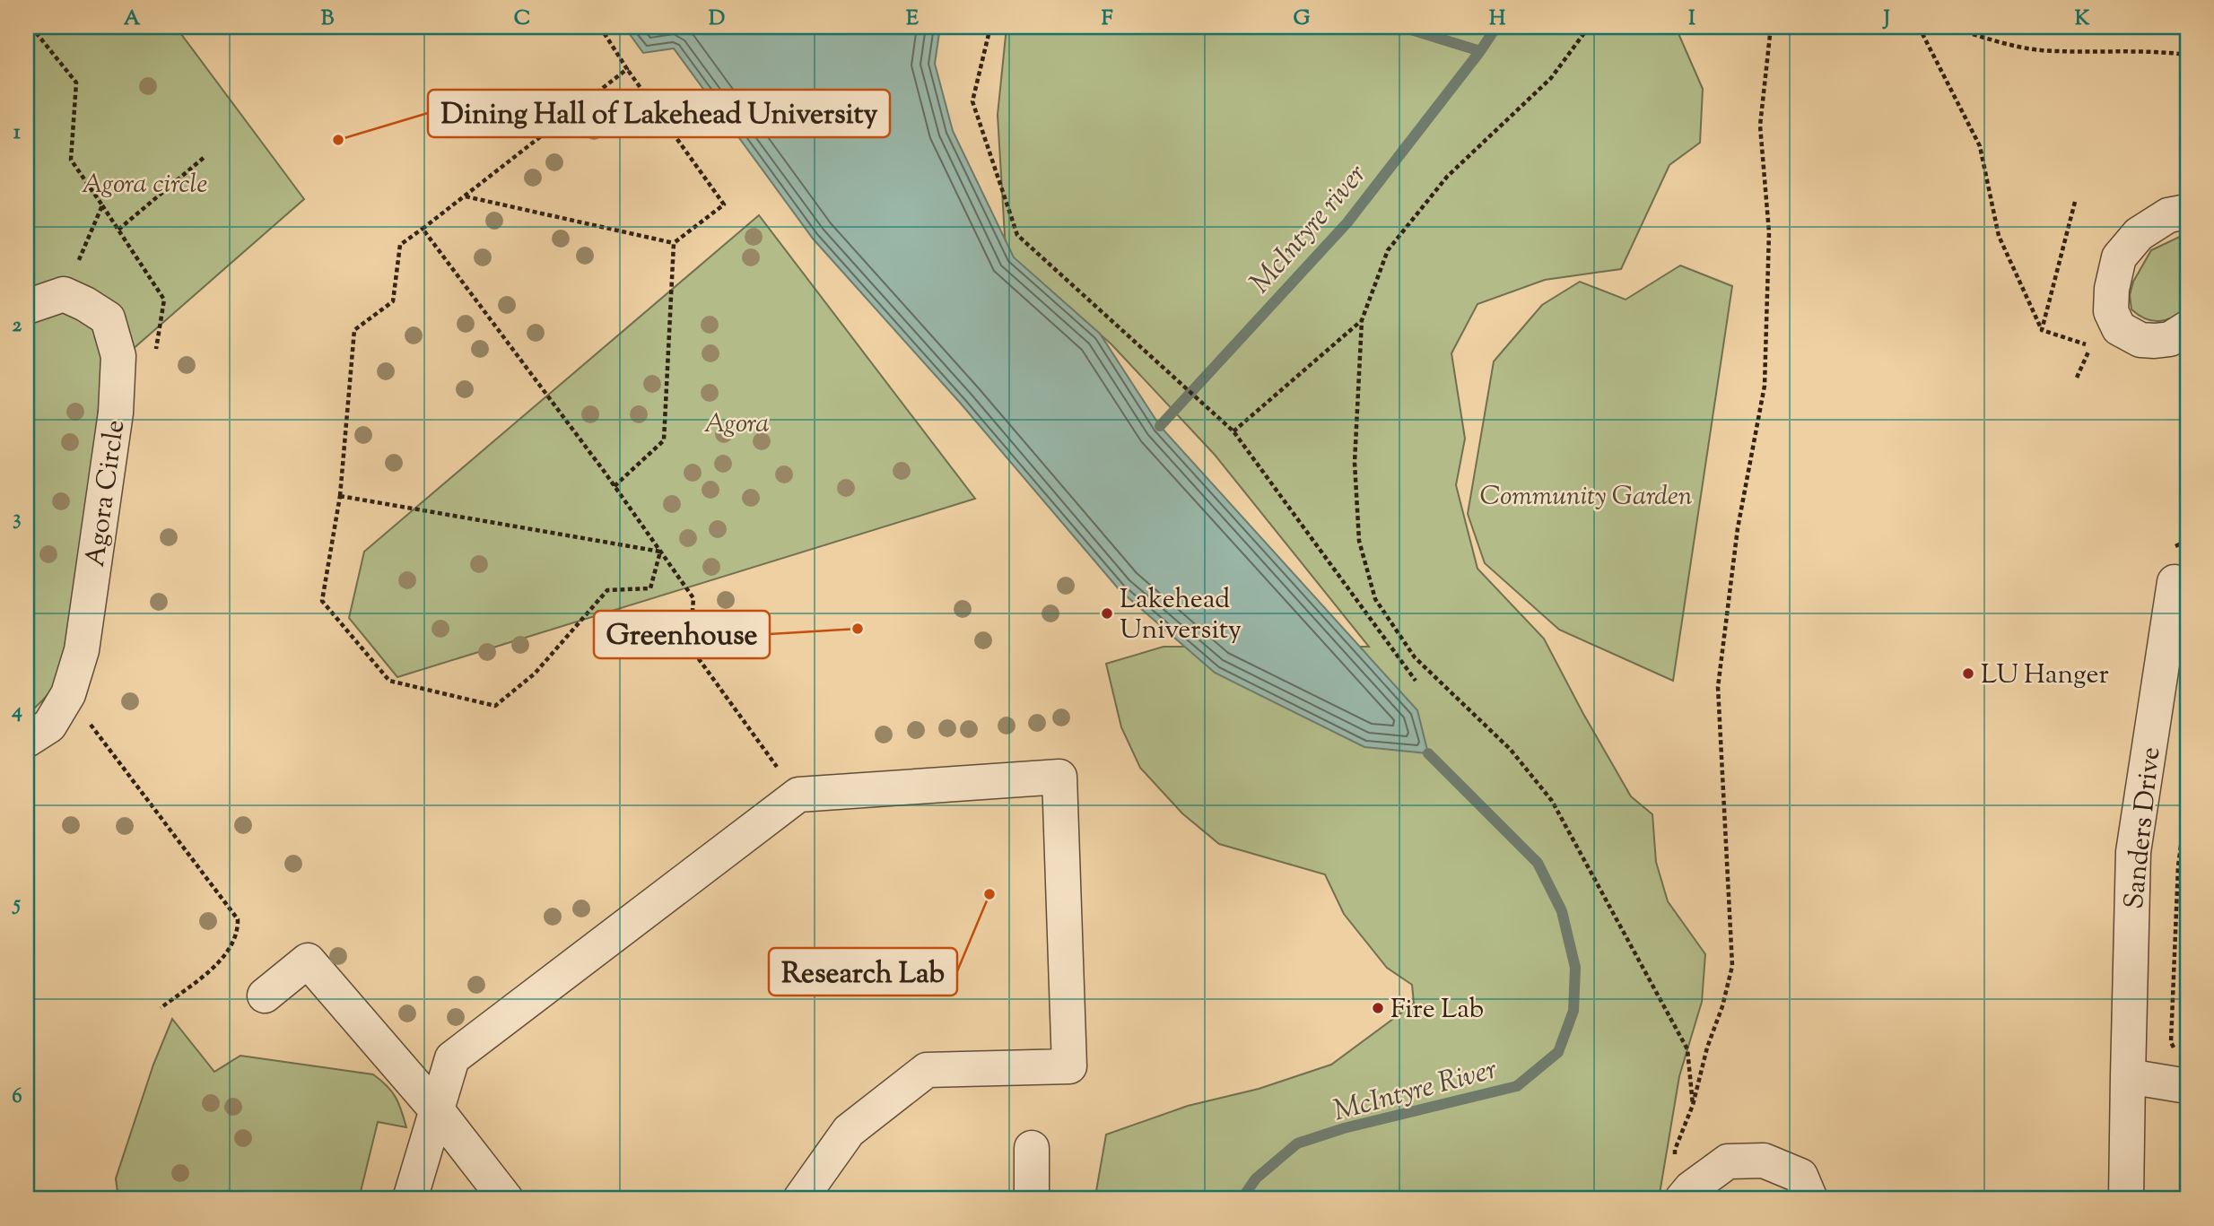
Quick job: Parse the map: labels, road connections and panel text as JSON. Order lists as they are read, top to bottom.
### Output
{
  "streets": {
    "lane": ["Agora Circle", "Sanders Drive"]
  },
  "water": ["McIntyre river", "McIntyre River"],
  "parks": ["Agora circle", "Agora", "Community Garden"],
  "places": [
    "Dining Hall of Lakehead University",
    "Lakehead University",
    "Greenhouse",
    "LU Hanger",
    "Research Lab",
    "Fire Lab"
  ],
  "grid": {
    "columns": [
      "A",
      "B",
      "C",
      "D",
      "E",
      "F",
      "G",
      "H",
      "I",
      "J",
      "K"
    ],
    "rows": [
      "1",
      "2",
      "3",
      "4",
      "5",
      "6"
    ]
  }
}
